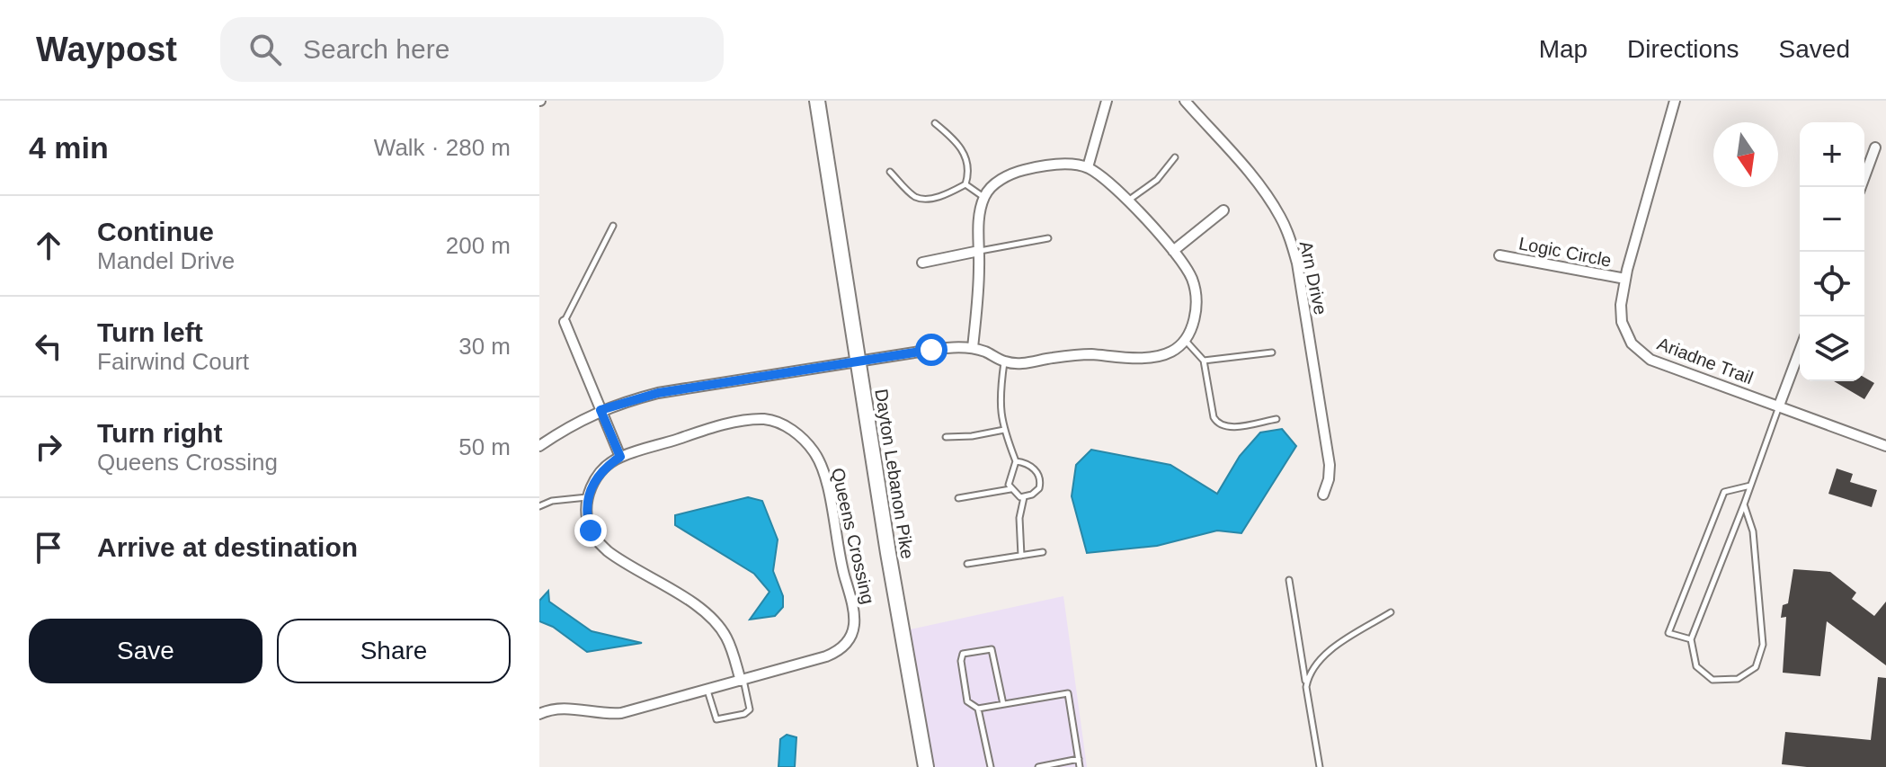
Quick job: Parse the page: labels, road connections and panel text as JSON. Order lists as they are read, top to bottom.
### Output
{
  "streets": {
    "main road": ["Dayton Lebanon Pike"],
    "street": [
      "Logic Circle",
      "Arn Drive",
      "Ariadne Trail",
      "Queens Crossing"
    ]
  },
  "crossings": [
    ["Logic Circle", "Ariadne Trail"]
  ],
  "north": "bottom",
  "page": {
    "header": "Waypost",
    "search": "Search here",
    "nav": ["Map", "Directions", "Saved"],
    "heading": ["4 min", "Walk · 280 m"],
    "map_buttons": ["+", "−"],
    "list": [
      ["Continue", "Mandel Drive", "200 m"],
      ["Turn left", "Fairwind Court", "30 m"],
      ["Turn right", "Queens Crossing", "50 m"],
      "Arrive at destination"
    ],
    "buttons": ["Save", "Share"]
  }
}
